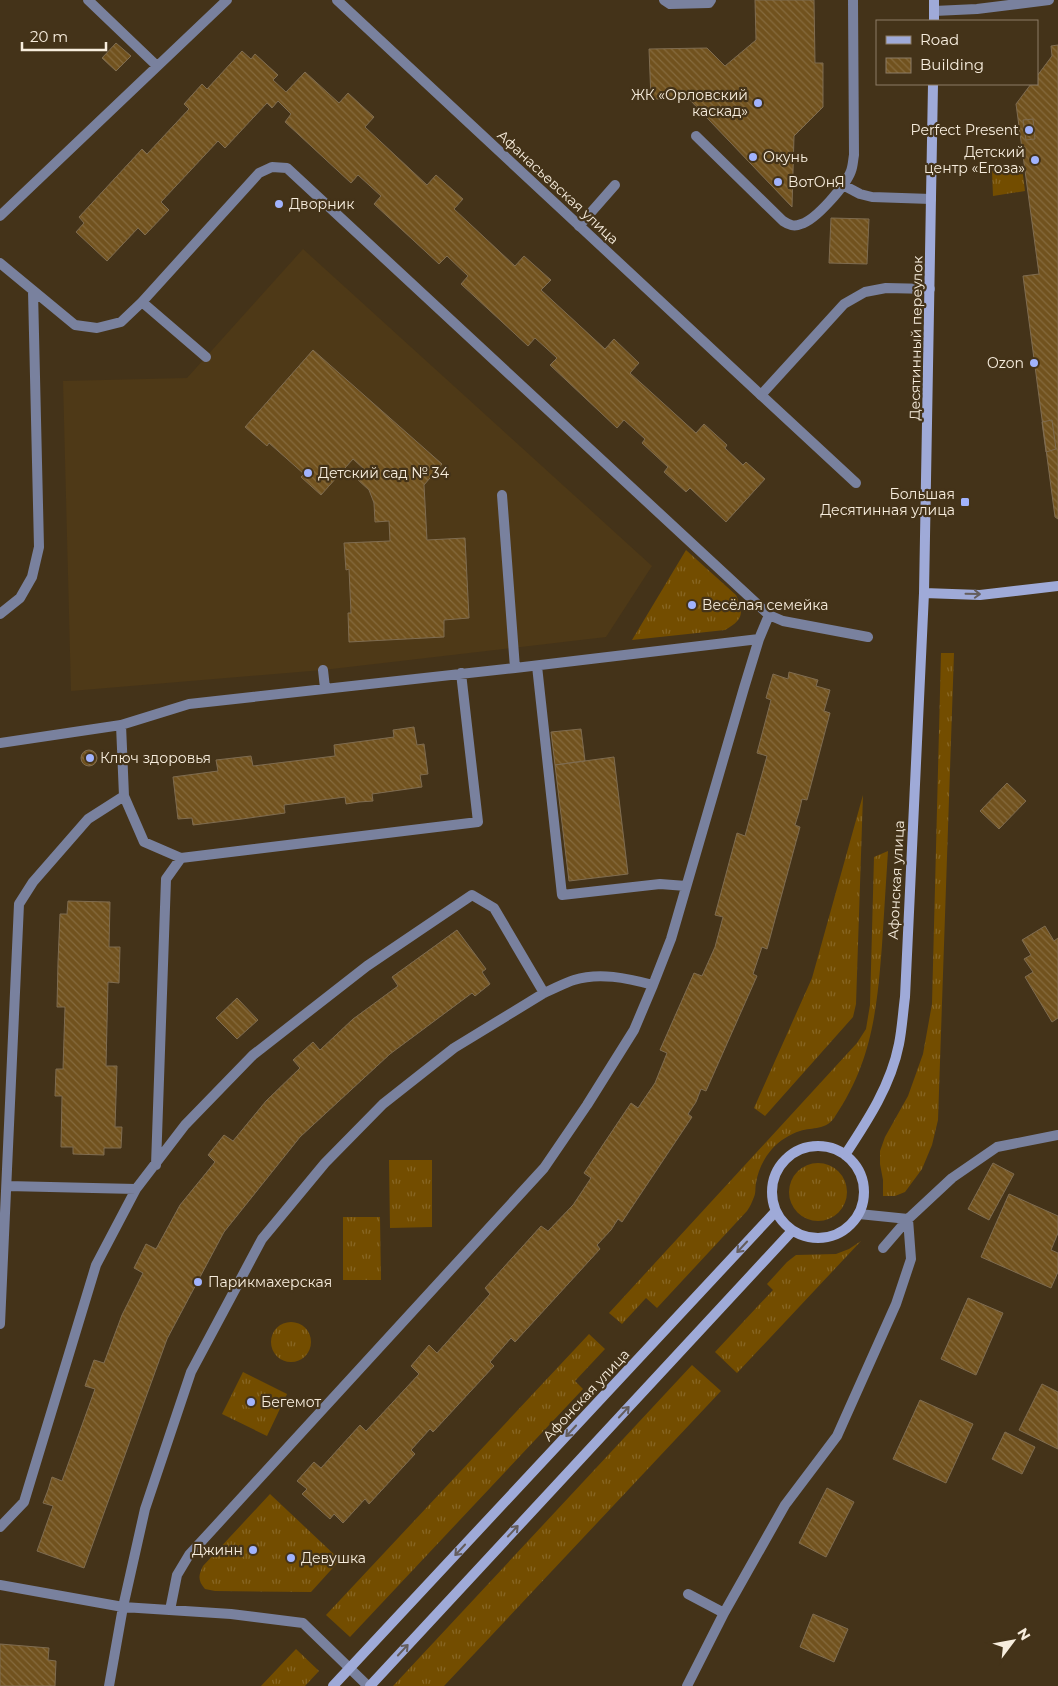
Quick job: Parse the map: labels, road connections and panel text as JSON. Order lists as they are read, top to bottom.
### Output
{
  "streets": {
    "street": ["Афанасьевская улица", "Десятинный переулок", "Афонская улица"]
  },
  "crossings": [
    ["Десятинный переулок", "Афонская улица"]
  ],
  "places": {
    "other": [
      "ЖК «Орловский каскад»",
      "Perfect Present",
      "Окунь",
      "Детский центр «Егоза»",
      "ВотОнЯ",
      "Дворник",
      "Ozon",
      "Детский сад № 34",
      "Весёлая семейка",
      "Ключ здоровья",
      "Парикмахерская",
      "Бегемот",
      "Джинн",
      "Девушка"
    ],
    "transit": ["Большая Десятинная улица"]
  },
  "legend": ["Road", "Building"],
  "scale_bar": "20 m",
  "north": "top right"
}
